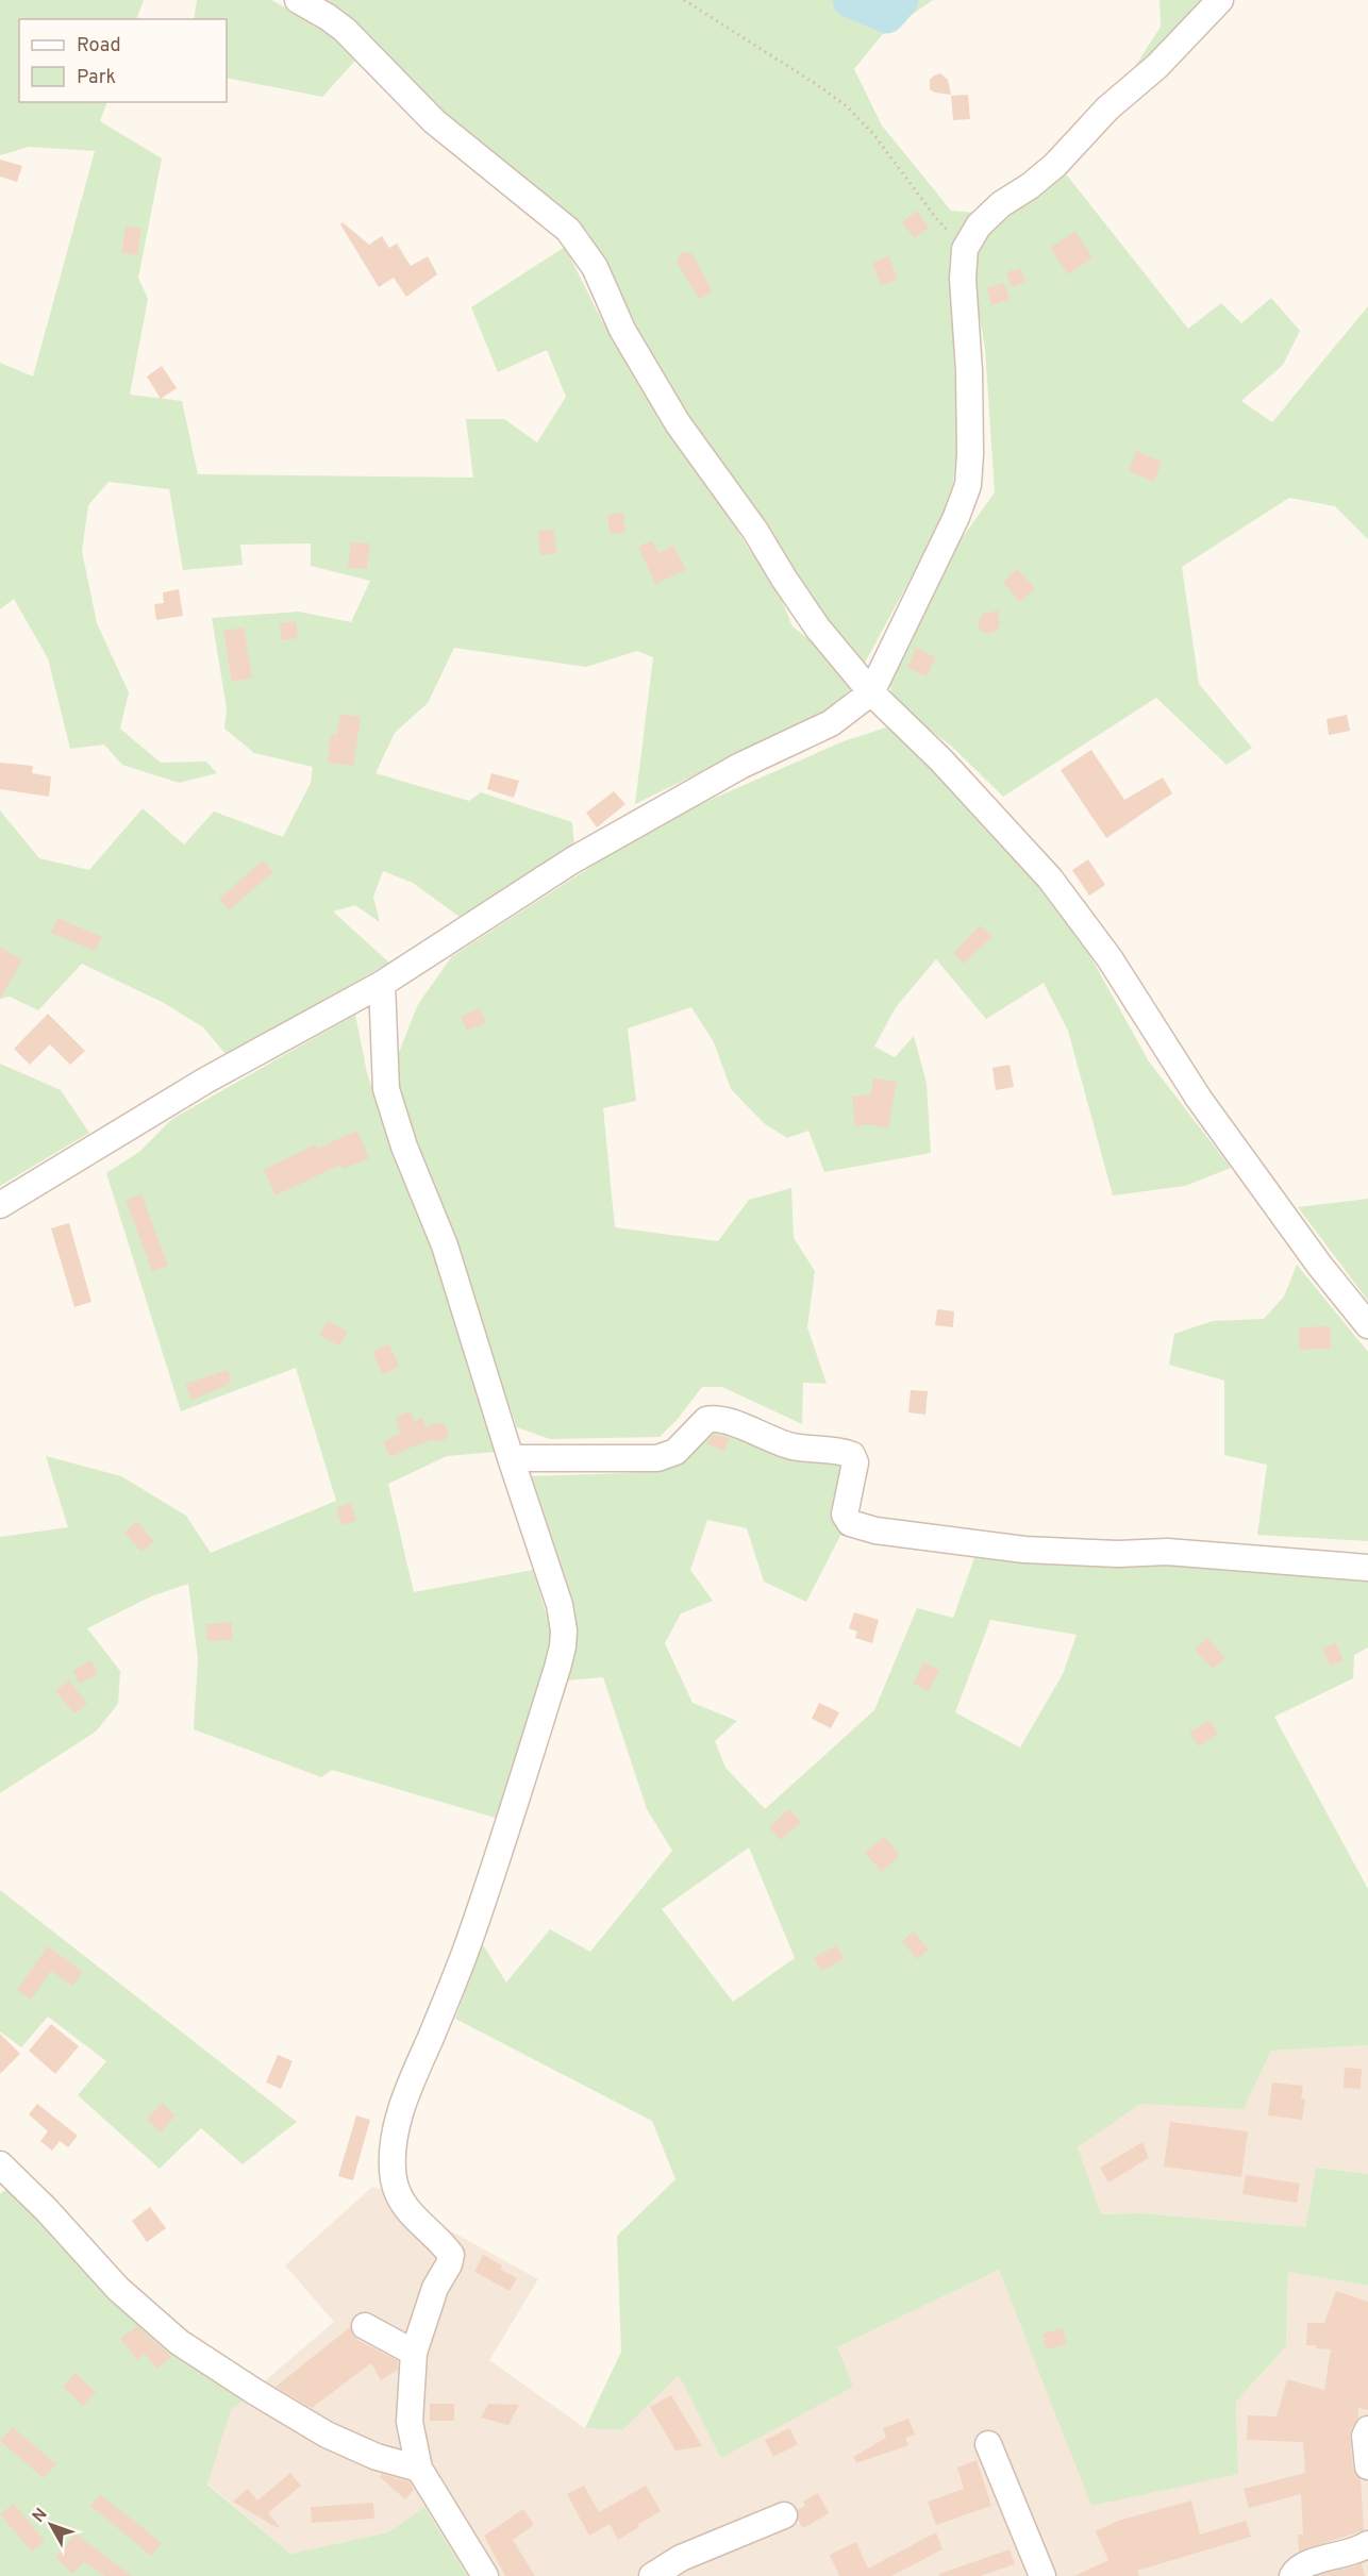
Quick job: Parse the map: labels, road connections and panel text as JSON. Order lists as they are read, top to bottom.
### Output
{
  "legend": ["Road", "Park"],
  "north": "top left"
}
